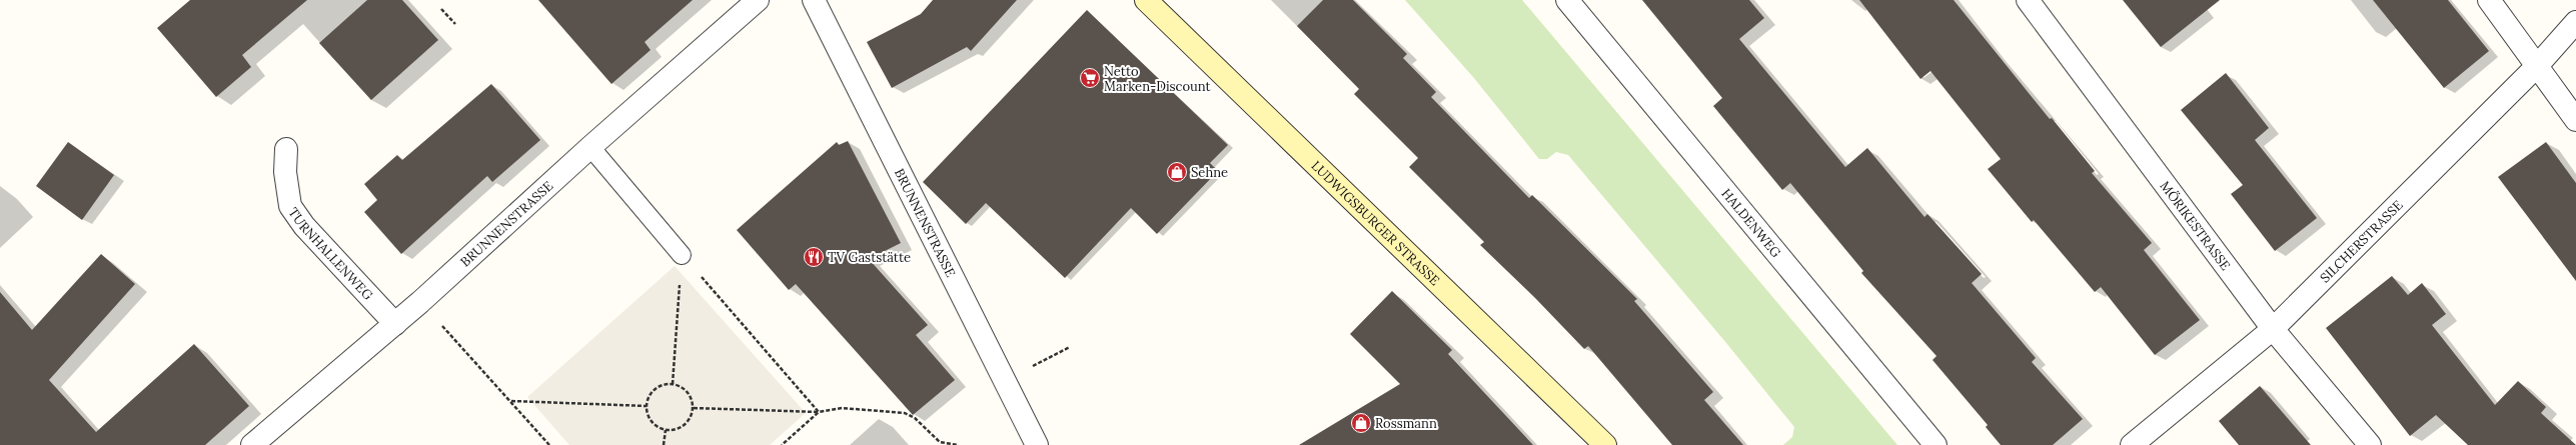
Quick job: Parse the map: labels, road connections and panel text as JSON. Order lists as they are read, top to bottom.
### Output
{
  "streets": {
    "street": [
      "HALDENWEG",
      "BRUNNENSTRASSE",
      "LUDWIGSBURGER STRASSE",
      "MÖRIKESTRASSE",
      "SILCHERSTRASSE",
      "TURNHALLENWEG"
    ]
  },
  "crossings": [
    ["BRUNNENSTRASSE", "TURNHALLENWEG"],
    ["MÖRIKESTRASSE", "SILCHERSTRASSE"]
  ],
  "places": {
    "supermarket": ["Netto Marken-Discount"],
    "shop": ["Sehne", "Rossmann"],
    "restaurant": ["TV Gaststätte"]
  }
}
